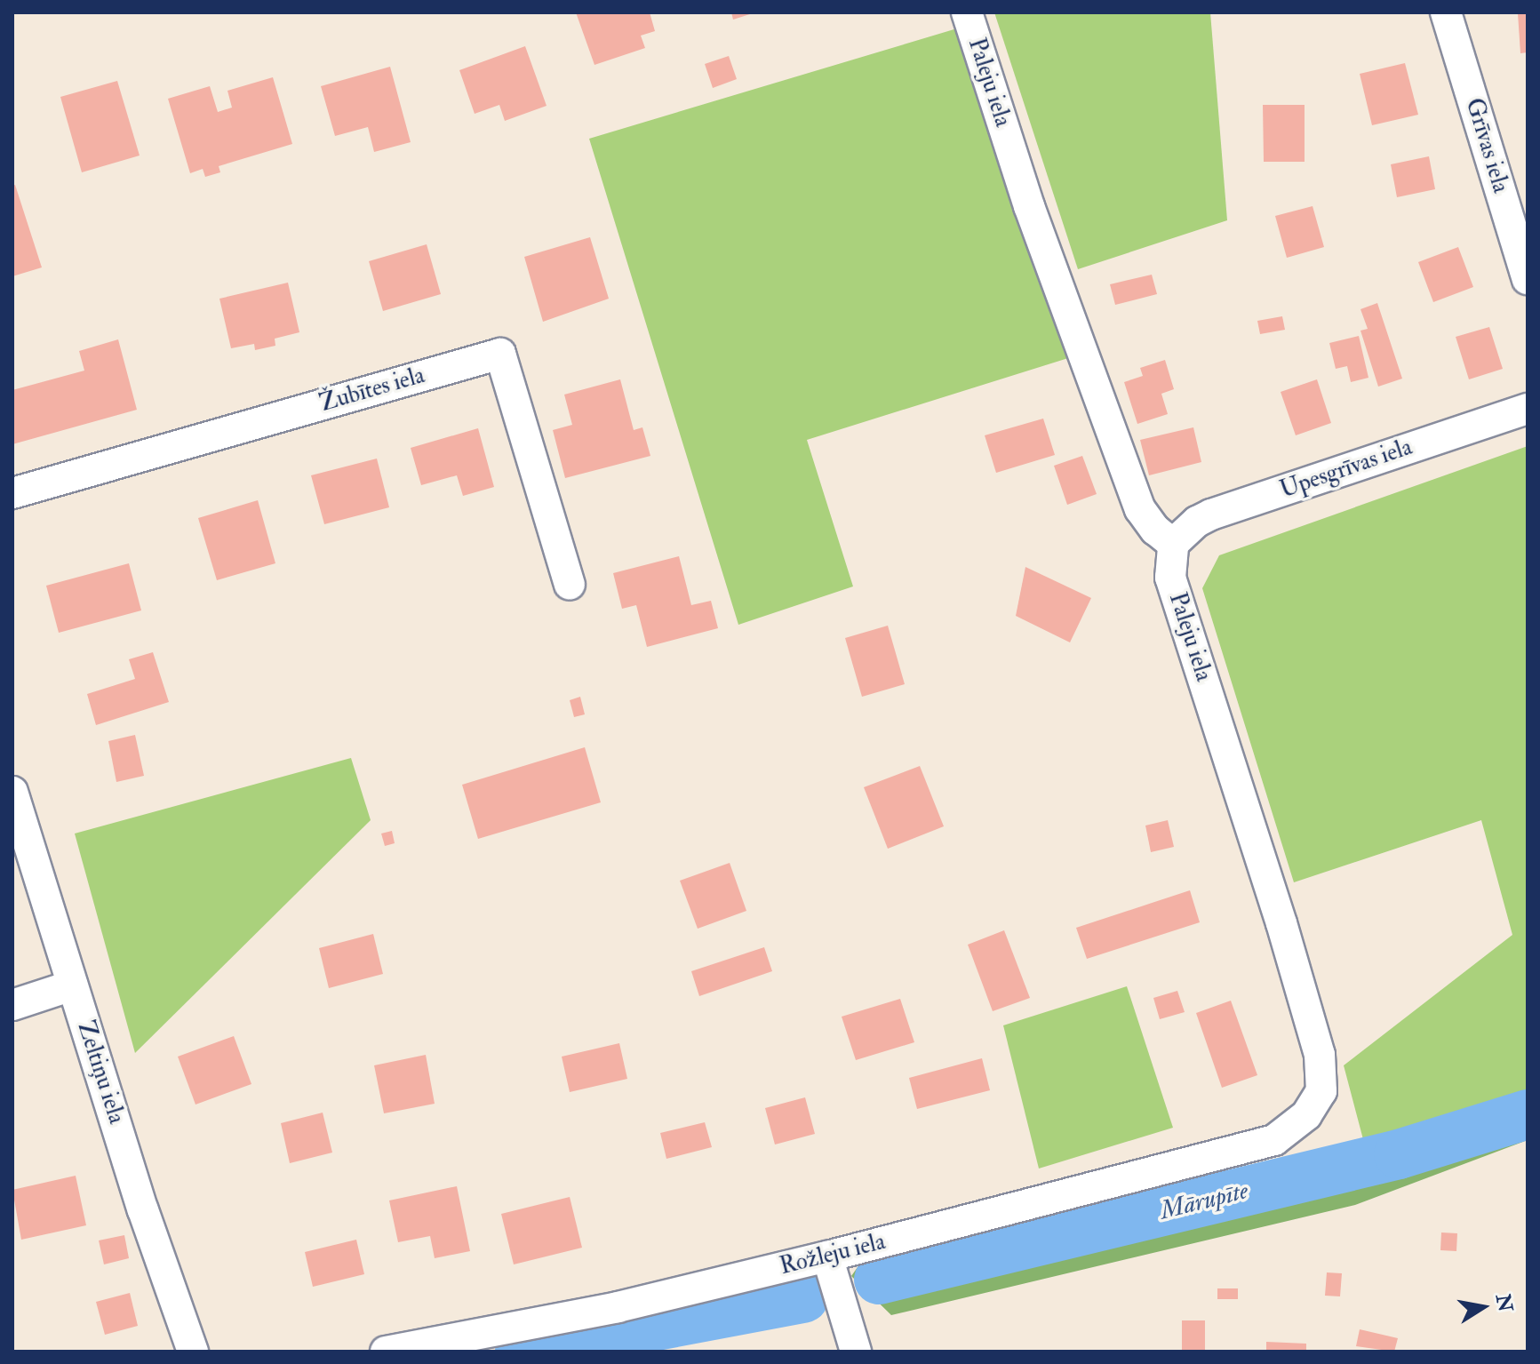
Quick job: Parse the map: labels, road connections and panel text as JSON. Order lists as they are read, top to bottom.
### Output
{
  "streets": {
    "street": [
      "Paleju iela",
      "Grīvas iela",
      "Žubītes iela",
      "Upesgrīvas iela",
      "Zeltiņu iela",
      "Rožleju iela"
    ]
  },
  "crossings": [
    ["Paleju iela", "Upesgrīvas iela"],
    ["Paleju iela", "Rožleju iela"]
  ],
  "water": ["Mārupīte"],
  "north": "right"
}
